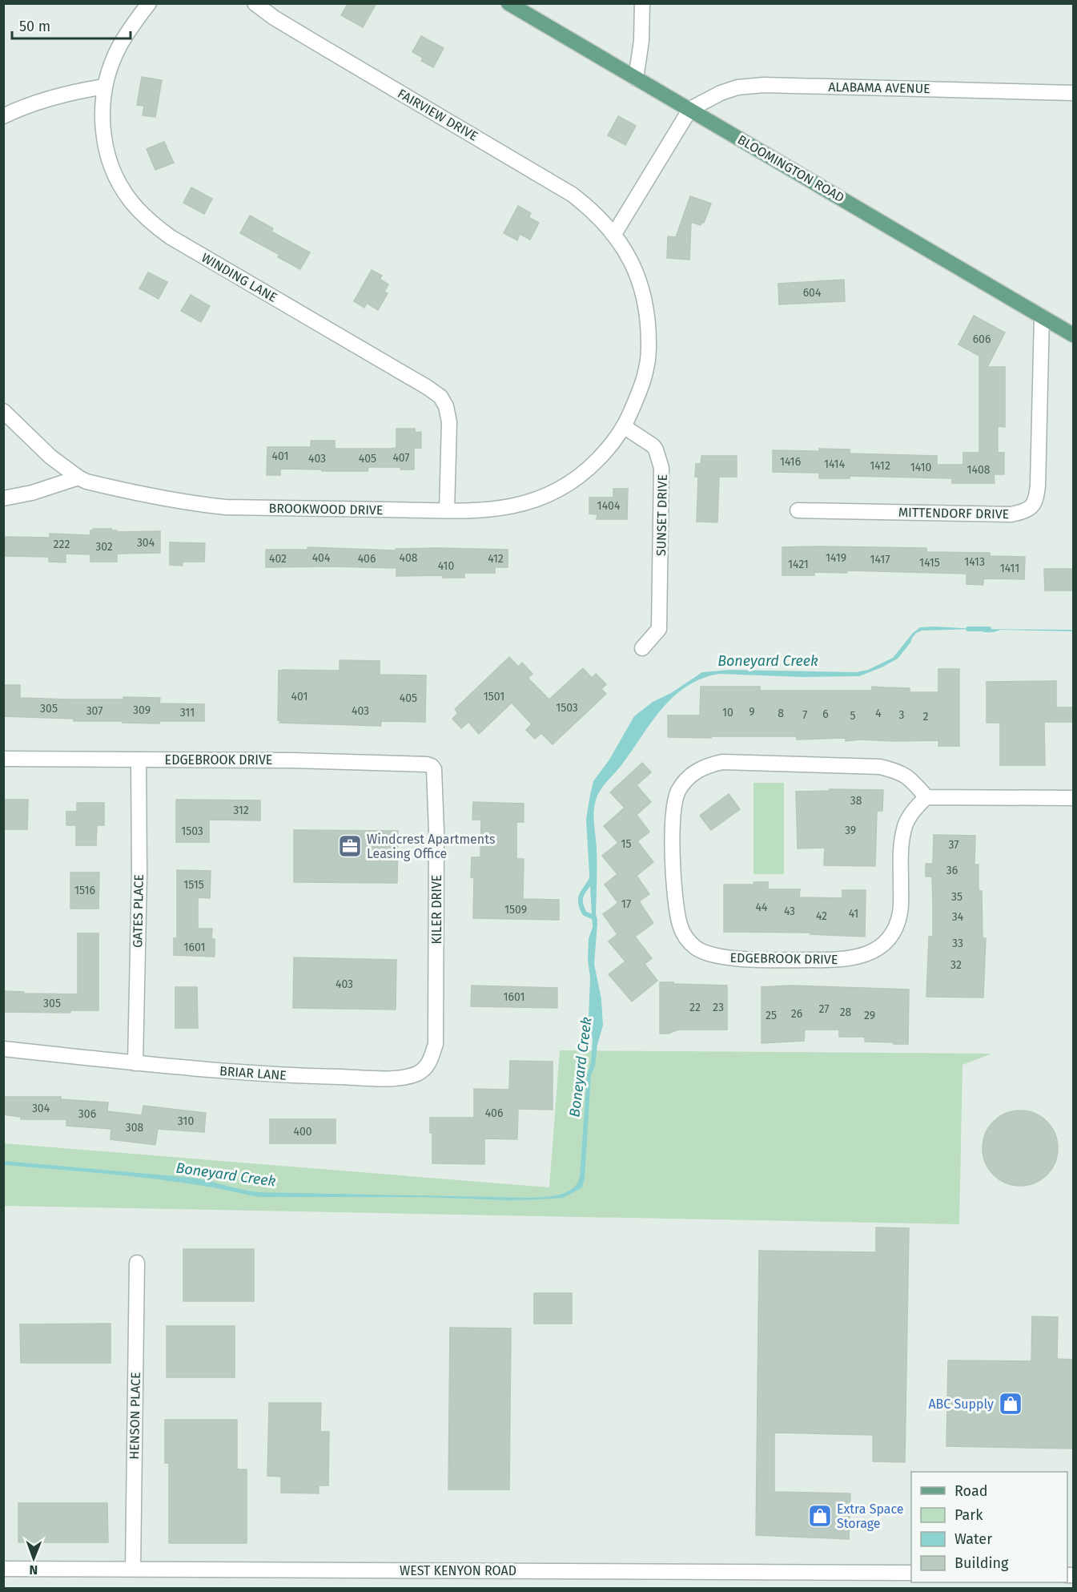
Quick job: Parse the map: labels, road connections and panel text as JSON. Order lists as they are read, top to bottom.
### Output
{
  "streets": {
    "main road": ["BLOOMINGTON ROAD"],
    "street": [
      "ALABAMA AVENUE",
      "FAIRVIEW DRIVE",
      "WINDING LANE",
      "BROOKWOOD DRIVE",
      "MITTENDORF DRIVE",
      "SUNSET DRIVE",
      "EDGEBROOK DRIVE",
      "KILER DRIVE",
      "GATES PLACE",
      "BRIAR LANE",
      "HENSON PLACE",
      "WEST KENYON ROAD"
    ]
  },
  "crossings": [
    ["ALABAMA AVENUE", "BLOOMINGTON ROAD"],
    ["BLOOMINGTON ROAD", "MITTENDORF DRIVE"],
    ["WINDING LANE", "BROOKWOOD DRIVE"],
    ["BROOKWOOD DRIVE", "SUNSET DRIVE"],
    ["EDGEBROOK DRIVE", "KILER DRIVE"],
    ["EDGEBROOK DRIVE", "GATES PLACE"],
    ["KILER DRIVE", "BRIAR LANE"],
    ["GATES PLACE", "BRIAR LANE"],
    ["HENSON PLACE", "WEST KENYON ROAD"]
  ],
  "water": ["Boneyard Creek"],
  "places": {
    "office": ["Windcrest Apartments Leasing Office"],
    "shop": ["ABC Supply", "Extra Space Storage"]
  },
  "house_numbers": [
    "604",
    "606",
    "401",
    "407",
    "403",
    "405",
    "1416",
    "1414",
    "1412",
    "1410",
    "1408",
    "1404",
    "304",
    "222",
    "302",
    "404",
    "408",
    "1419",
    "402",
    "406",
    "412",
    "1417",
    "1413",
    "1415",
    "1421",
    "410",
    "1411",
    "401",
    "1501",
    "405",
    "1503",
    "305",
    "309",
    "307",
    "403",
    "9",
    "311",
    "10",
    "8",
    "4",
    "6",
    "7",
    "3",
    "5",
    "2",
    "38",
    "312",
    "39",
    "1503",
    "15",
    "37",
    "36",
    "1515",
    "1516",
    "35",
    "17",
    "44",
    "1509",
    "43",
    "41",
    "42",
    "34",
    "33",
    "1601",
    "32",
    "403",
    "1601",
    "305",
    "22",
    "23",
    "27",
    "28",
    "26",
    "25",
    "29",
    "304",
    "406",
    "306",
    "310",
    "308",
    "400"
  ],
  "legend": [
    "Road",
    "Park",
    "Water",
    "Building"
  ],
  "scale_bar": "50 m",
  "north": "bottom"
}
